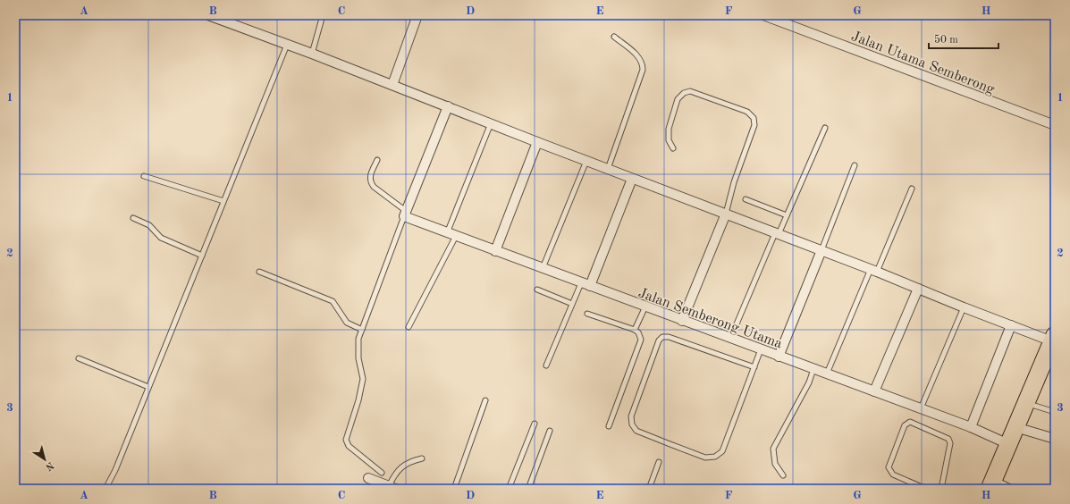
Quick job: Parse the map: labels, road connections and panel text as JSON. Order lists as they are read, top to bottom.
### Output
{
  "streets": {
    "street": ["Jalan Utama Semberong", "Jalan Semberong Utama"]
  },
  "scale_bar": "50 m",
  "north": "bottom right",
  "grid": {
    "columns": [
      "A",
      "B",
      "C",
      "D",
      "E",
      "F",
      "G",
      "H"
    ],
    "rows": ["1", "2", "3"]
  }
}
